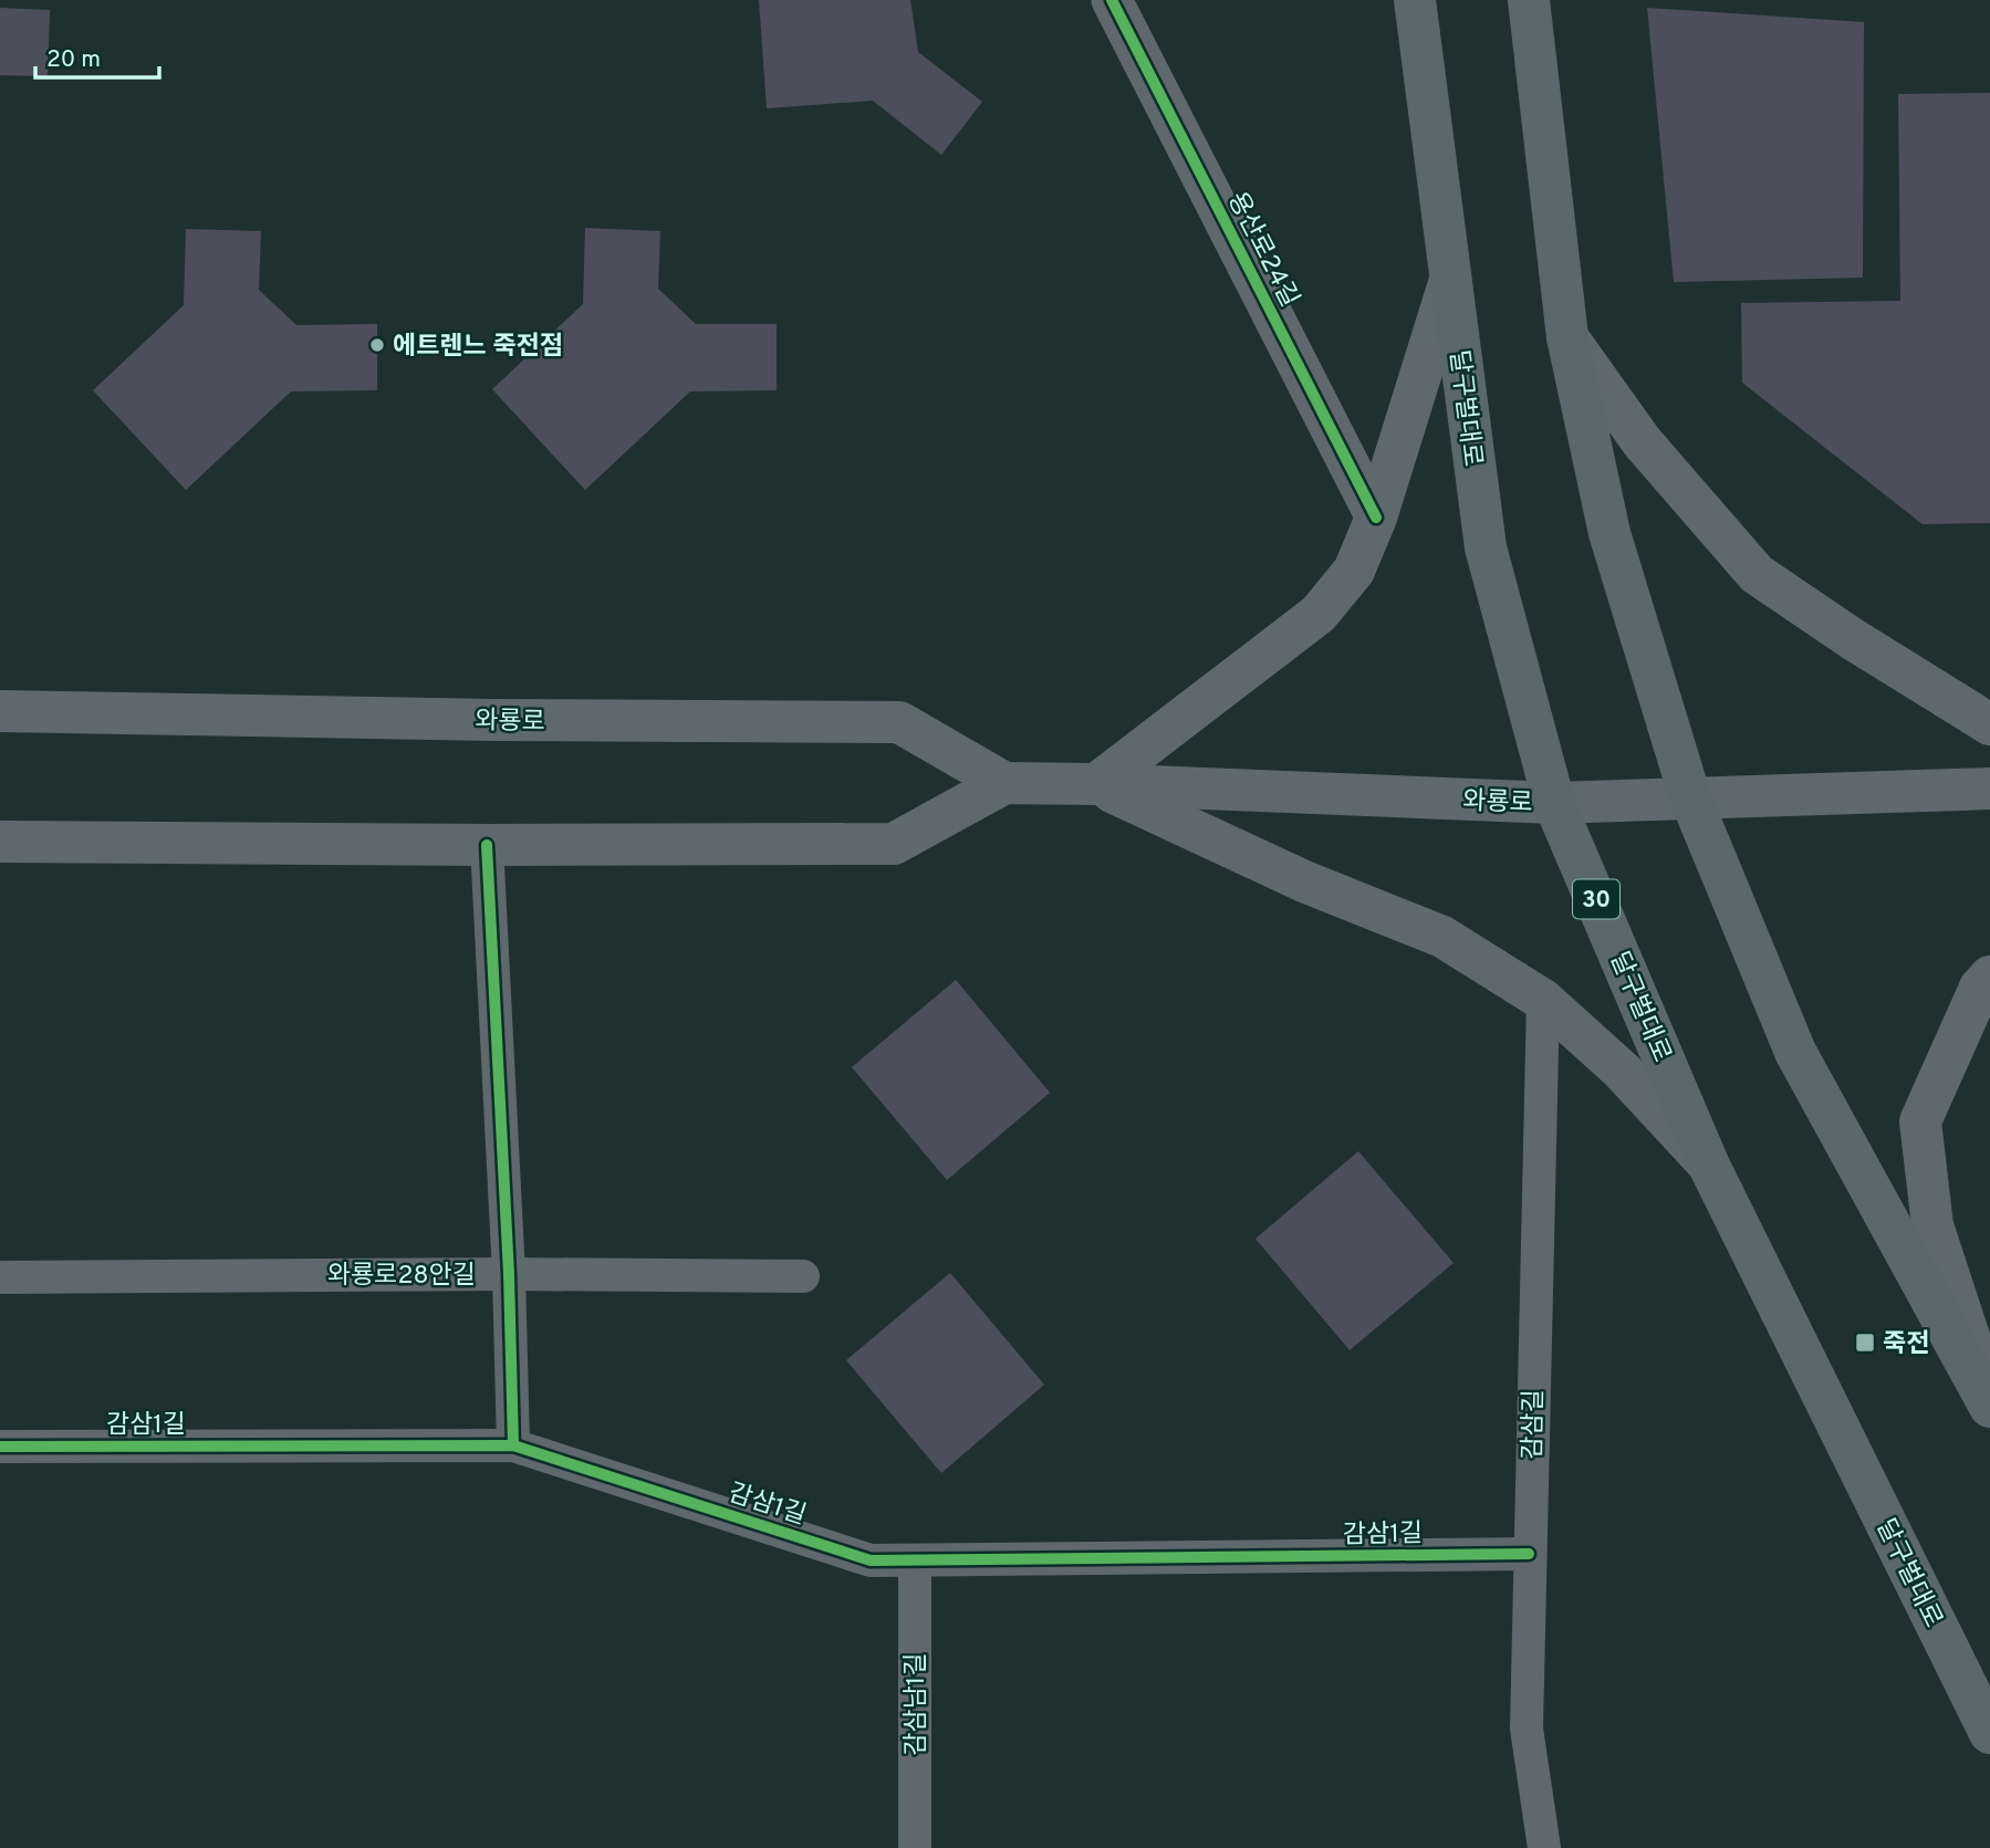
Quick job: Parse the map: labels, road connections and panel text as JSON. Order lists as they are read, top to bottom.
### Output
{
  "streets": {
    "main road": ["달구벌대로", "와룡로", "30"],
    "street": [
      "용산로24길",
      "와룡로28안길",
      "감삼1길",
      "감삼길",
      "감삼남1길"
    ]
  },
  "crossings": [
    ["달구벌대로", "와룡로"],
    ["감삼1길", "감삼길"],
    ["감삼1길", "감삼남1길"]
  ],
  "places": {
    "other": ["에트렌느 죽전점"],
    "transit": ["죽전"]
  },
  "scale_bar": "20 m"
}
